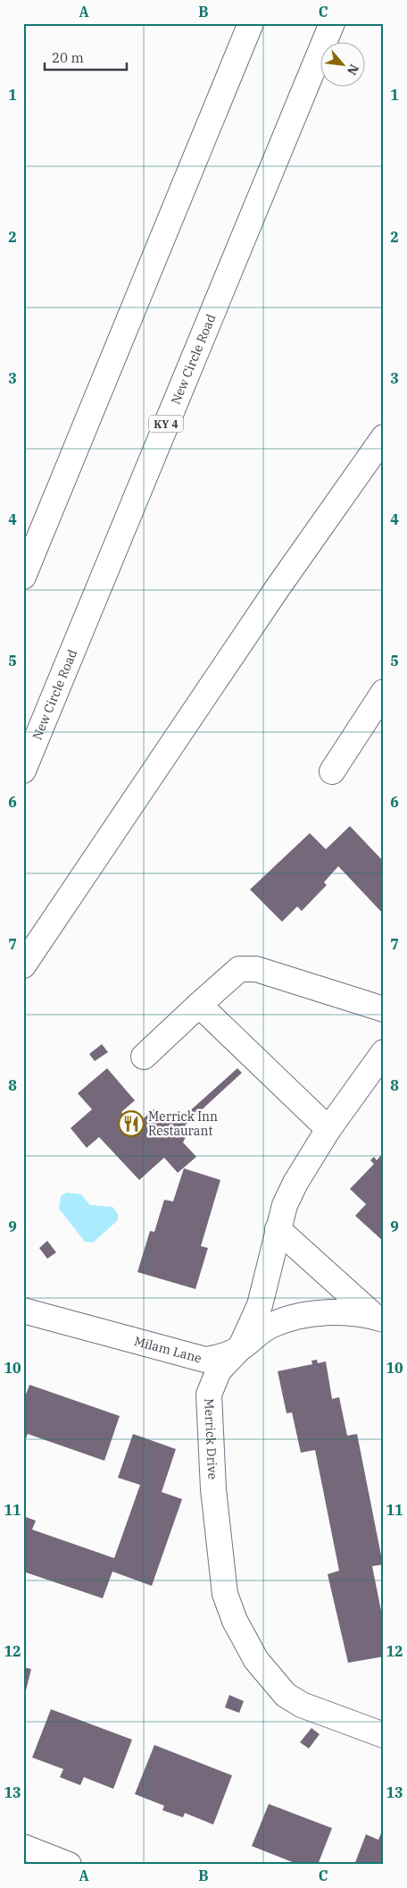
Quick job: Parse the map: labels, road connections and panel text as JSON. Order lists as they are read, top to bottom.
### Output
{
  "streets": {
    "main road": [
      "New Circle Road",
      "KY 4",
      "Milam Lane",
      "Merrick Drive"
    ]
  },
  "crossings": [
    ["Milam Lane", "Merrick Drive"]
  ],
  "places": {
    "restaurant": ["Merrick Inn Restaurant"]
  },
  "scale_bar": "20 m",
  "north": "bottom right",
  "grid": {
    "columns": ["A", "B", "C"],
    "rows": [
      "1",
      "2",
      "3",
      "4",
      "5",
      "6",
      "7",
      "8",
      "9",
      "10",
      "11",
      "12",
      "13"
    ]
  }
}
